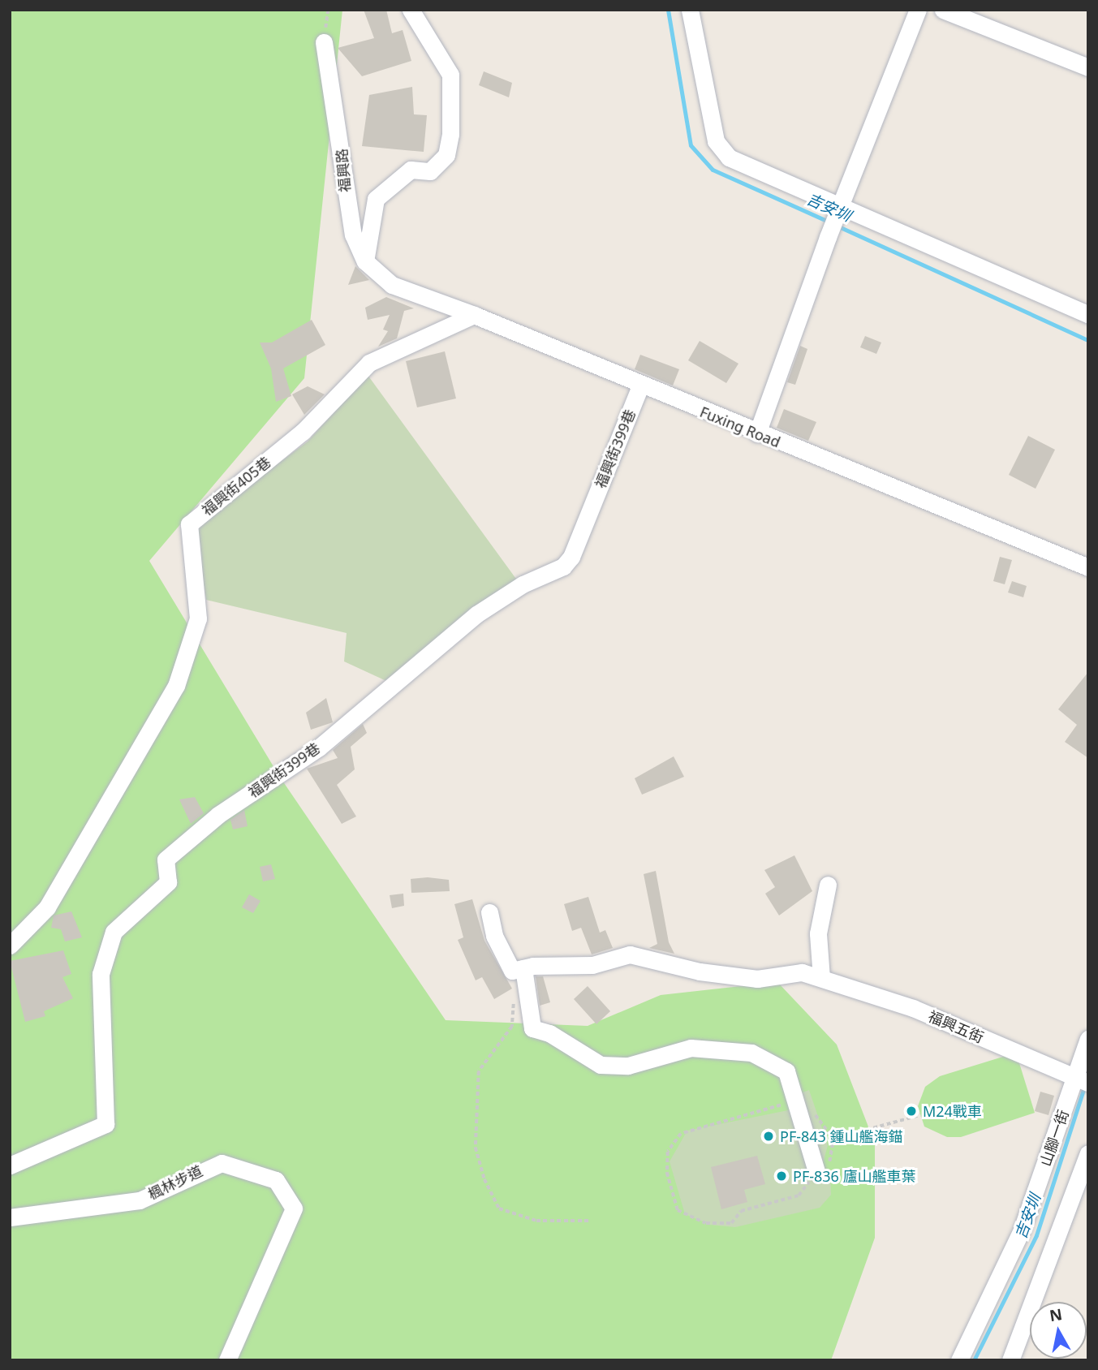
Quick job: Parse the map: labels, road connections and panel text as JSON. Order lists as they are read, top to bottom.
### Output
{
  "streets": {
    "street": [
      "福興路",
      "Fuxing Road",
      "福興街399巷",
      "福興街405巷",
      "福興五街",
      "山腳一街",
      "楓林步道"
    ]
  },
  "crossings": [
    ["福興路", "Fuxing Road"],
    ["福興路", "福興街405巷"],
    ["Fuxing Road", "福興街399巷"],
    ["Fuxing Road", "福興街405巷"],
    ["福興五街", "山腳一街"]
  ],
  "water": ["吉安圳"],
  "places": ["M24戰車", "PF-843 鍾山艦海錨", "PF-836 廬山艦車葉"],
  "north": "top"
}
